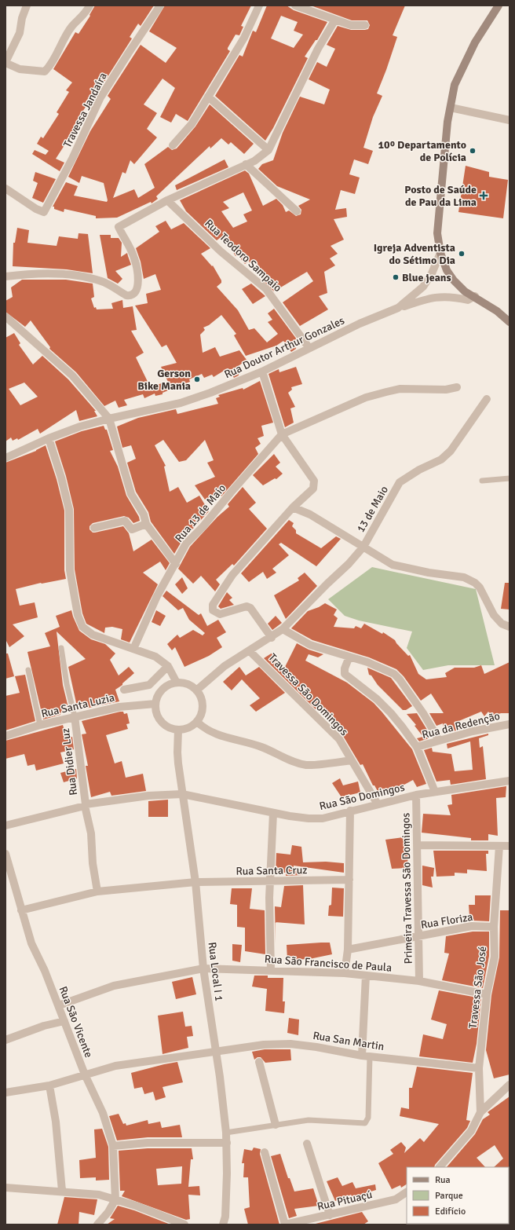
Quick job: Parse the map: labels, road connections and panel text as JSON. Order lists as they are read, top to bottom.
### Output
{
  "streets": {
    "street": [
      "Travessa Jandaíra",
      "Rua Teodoro Sampaio",
      "Rua Doutor Arthur Gonzales",
      "13 de Maio",
      "Rua 13 de Maio",
      "Travessa São Domingos",
      "Rua Santa Luzia",
      "Rua da Redenção",
      "Rua Didier Luz",
      "Rua São Domingos",
      "Rua Santa Cruz",
      "Primeira Travessa São Domingos",
      "Rua Floriza",
      "Rua São Francisco de Paula",
      "Rua Local I 1",
      "Travessa São José",
      "Rua São Vicente",
      "Rua San Martin",
      "Rua Pituaçú"
    ]
  },
  "crossings": [
    ["Rua Teodoro Sampaio", "Rua Doutor Arthur Gonzales"],
    ["13 de Maio", "Travessa São Domingos"],
    ["13 de Maio", "Rua Santa Luzia"],
    ["13 de Maio", "Rua Local I 1"],
    ["Travessa São Domingos", "Rua São Domingos"],
    ["Rua Santa Luzia", "Rua Didier Luz"],
    ["Rua Santa Luzia", "Rua Local I 1"],
    ["Rua Didier Luz", "Rua São Domingos"],
    ["Rua Didier Luz", "Rua Santa Cruz"],
    ["Rua São Domingos", "Primeira Travessa São Domingos"],
    ["Rua São Domingos", "Rua Local I 1"],
    ["Rua Santa Cruz", "Rua Local I 1"],
    ["Rua Santa Cruz", "Rua São Vicente"],
    ["Primeira Travessa São Domingos", "Rua Floriza"],
    ["Primeira Travessa São Domingos", "Rua São Francisco de Paula"],
    ["Rua Floriza", "Travessa São José"],
    ["Rua São Francisco de Paula", "Rua Local I 1"],
    ["Rua São Francisco de Paula", "Travessa São José"],
    ["Rua São Francisco de Paula", "Rua São Vicente"],
    ["Rua Local I 1", "Rua San Martin"],
    ["Travessa São José", "Rua San Martin"],
    ["Rua São Vicente", "Rua San Martin"]
  ],
  "places": {
    "other": [
      "10º Departamento de Polícia",
      "Igreja Adventista do Sétimo Dia",
      "Blue jeans",
      "Gerson Bike Mania"
    ],
    "health": ["Posto de Saúde de Pau da Lima"]
  },
  "legend": ["Rua", "Parque", "Edifício"]
}
